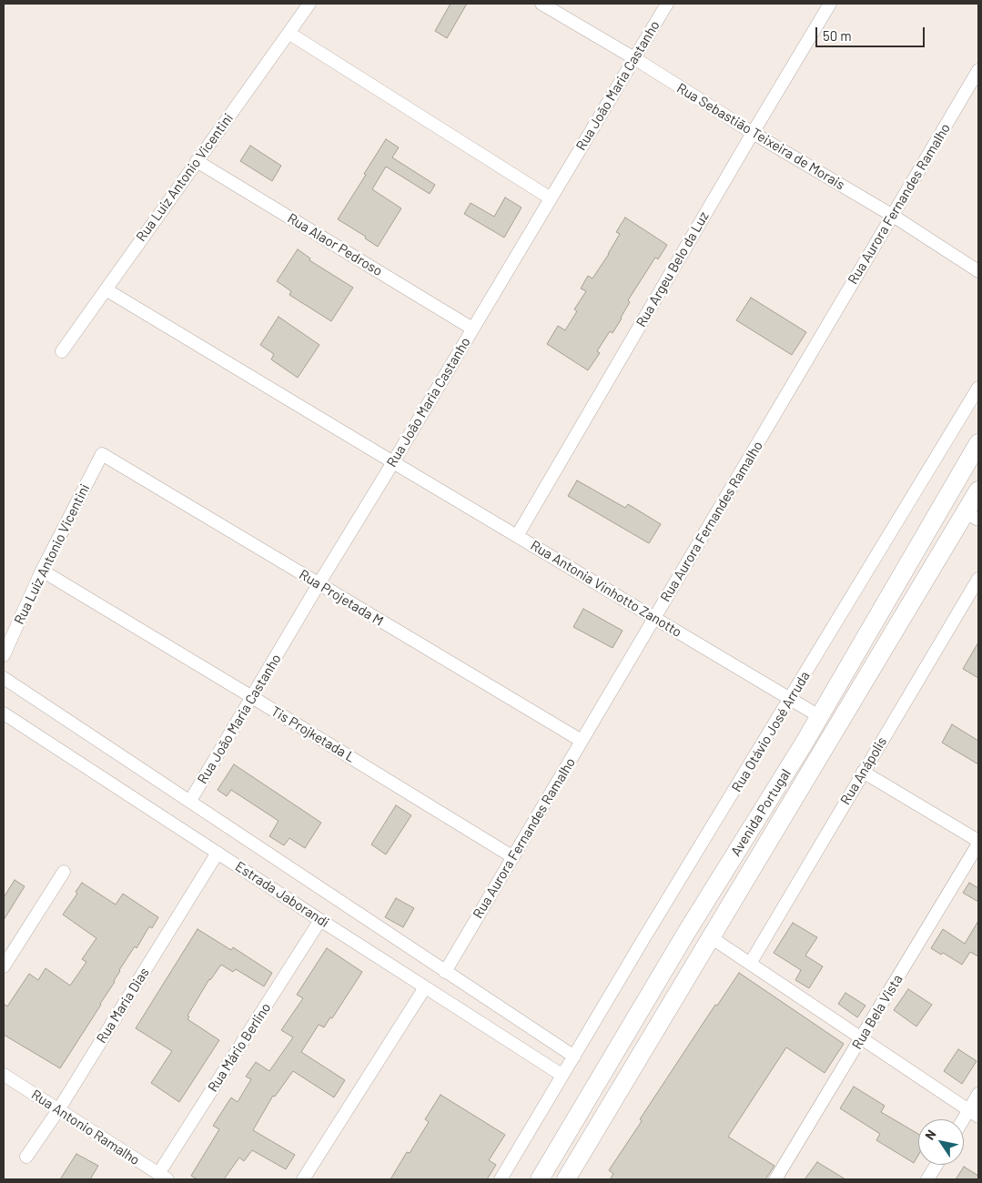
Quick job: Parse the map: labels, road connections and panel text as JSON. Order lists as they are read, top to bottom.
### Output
{
  "streets": {
    "main road": ["Avenida Portugal"],
    "street": [
      "Rua João Maria Castanho",
      "Rua Sebastião Teixeira de Morais",
      "Rua Luiz Antonio Vicentini",
      "Rua Aurora Fernandes Ramalho",
      "Rua Alaor Pedroso",
      "Rua Argeu Belo da Luz",
      "Rua Antonia Vinhotto Zanotto",
      "Rua Projetada M",
      "Rua Otávio José Arruda",
      "Tis Projketada L",
      "Rua Anápolis",
      "Estrada Jaborandi",
      "Rua Maria Dias",
      "Rua Bela Vista",
      "Rua Mário Berlino",
      "Rua Antonio Ramalho"
    ]
  },
  "crossings": [
    ["Rua João Maria Castanho", "Rua Sebastião Teixeira de Morais"],
    ["Rua João Maria Castanho", "Rua Alaor Pedroso"],
    ["Rua João Maria Castanho", "Rua Antonia Vinhotto Zanotto"],
    ["Rua João Maria Castanho", "Rua Projetada M"],
    ["Rua João Maria Castanho", "Tis Projketada L"],
    ["Rua Sebastião Teixeira de Morais", "Rua Aurora Fernandes Ramalho"],
    ["Rua Sebastião Teixeira de Morais", "Rua Argeu Belo da Luz"],
    ["Rua Luiz Antonio Vicentini", "Rua Alaor Pedroso"],
    ["Rua Luiz Antonio Vicentini", "Rua Antonia Vinhotto Zanotto"],
    ["Rua Luiz Antonio Vicentini", "Rua Projetada M"],
    ["Rua Luiz Antonio Vicentini", "Tis Projketada L"],
    ["Rua Aurora Fernandes Ramalho", "Rua Antonia Vinhotto Zanotto"],
    ["Rua Aurora Fernandes Ramalho", "Rua Projetada M"],
    ["Rua Aurora Fernandes Ramalho", "Tis Projketada L"],
    ["Rua Argeu Belo da Luz", "Rua Antonia Vinhotto Zanotto"],
    ["Rua Antonia Vinhotto Zanotto", "Rua Otávio José Arruda"],
    ["Rua Antonia Vinhotto Zanotto", "Avenida Portugal"],
    ["Rua Otávio José Arruda", "Estrada Jaborandi"],
    ["Estrada Jaborandi", "Rua Maria Dias"],
    ["Estrada Jaborandi", "Rua Mário Berlino"],
    ["Rua Maria Dias", "Rua Antonio Ramalho"],
    ["Rua Mário Berlino", "Rua Antonio Ramalho"]
  ],
  "scale_bar": "50 m",
  "north": "top left"
}
